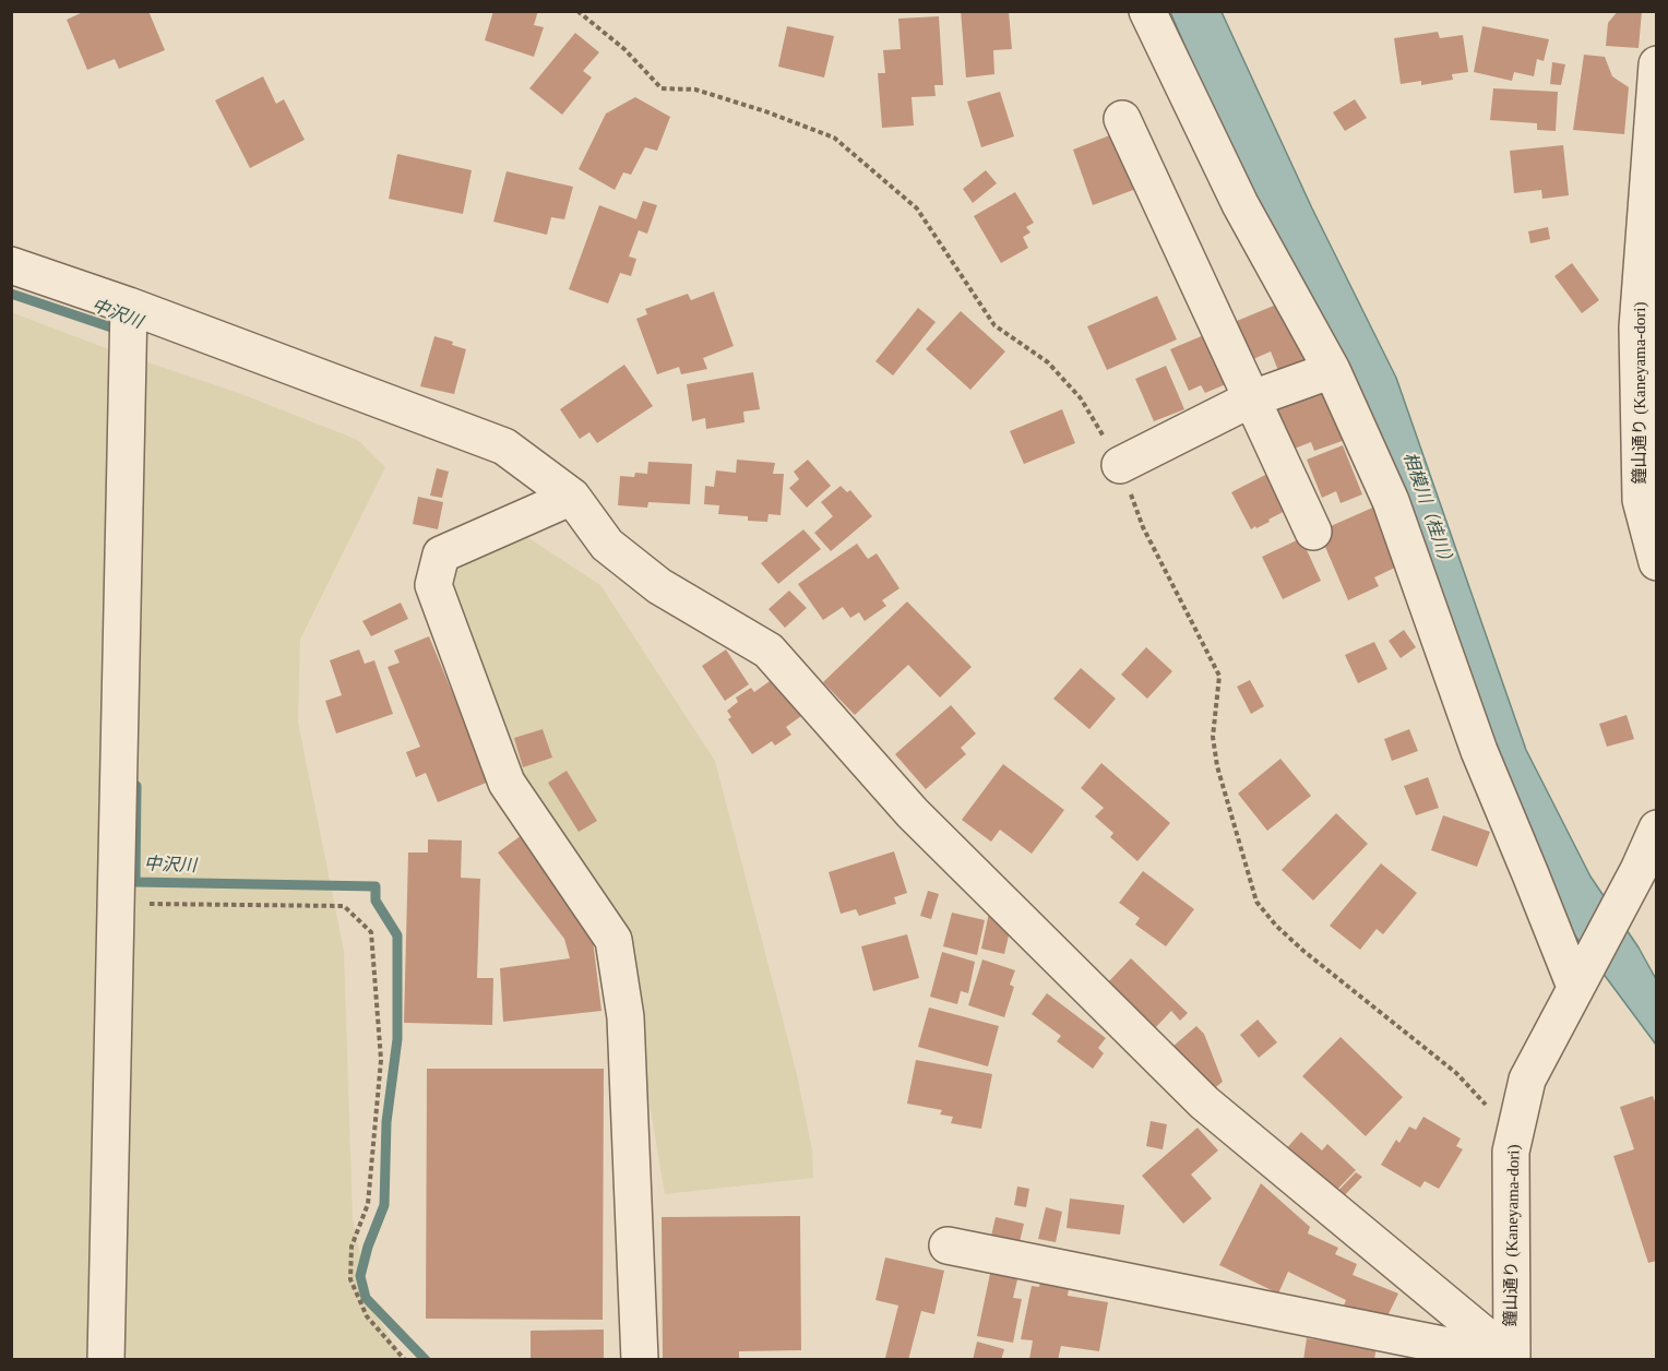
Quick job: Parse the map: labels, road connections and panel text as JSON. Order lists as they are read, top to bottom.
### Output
{
  "streets": {
    "street": ["鐘山通り (Kaneyama-dori)"]
  },
  "water": ["中沢川", "相模川（桂川）"]
}
